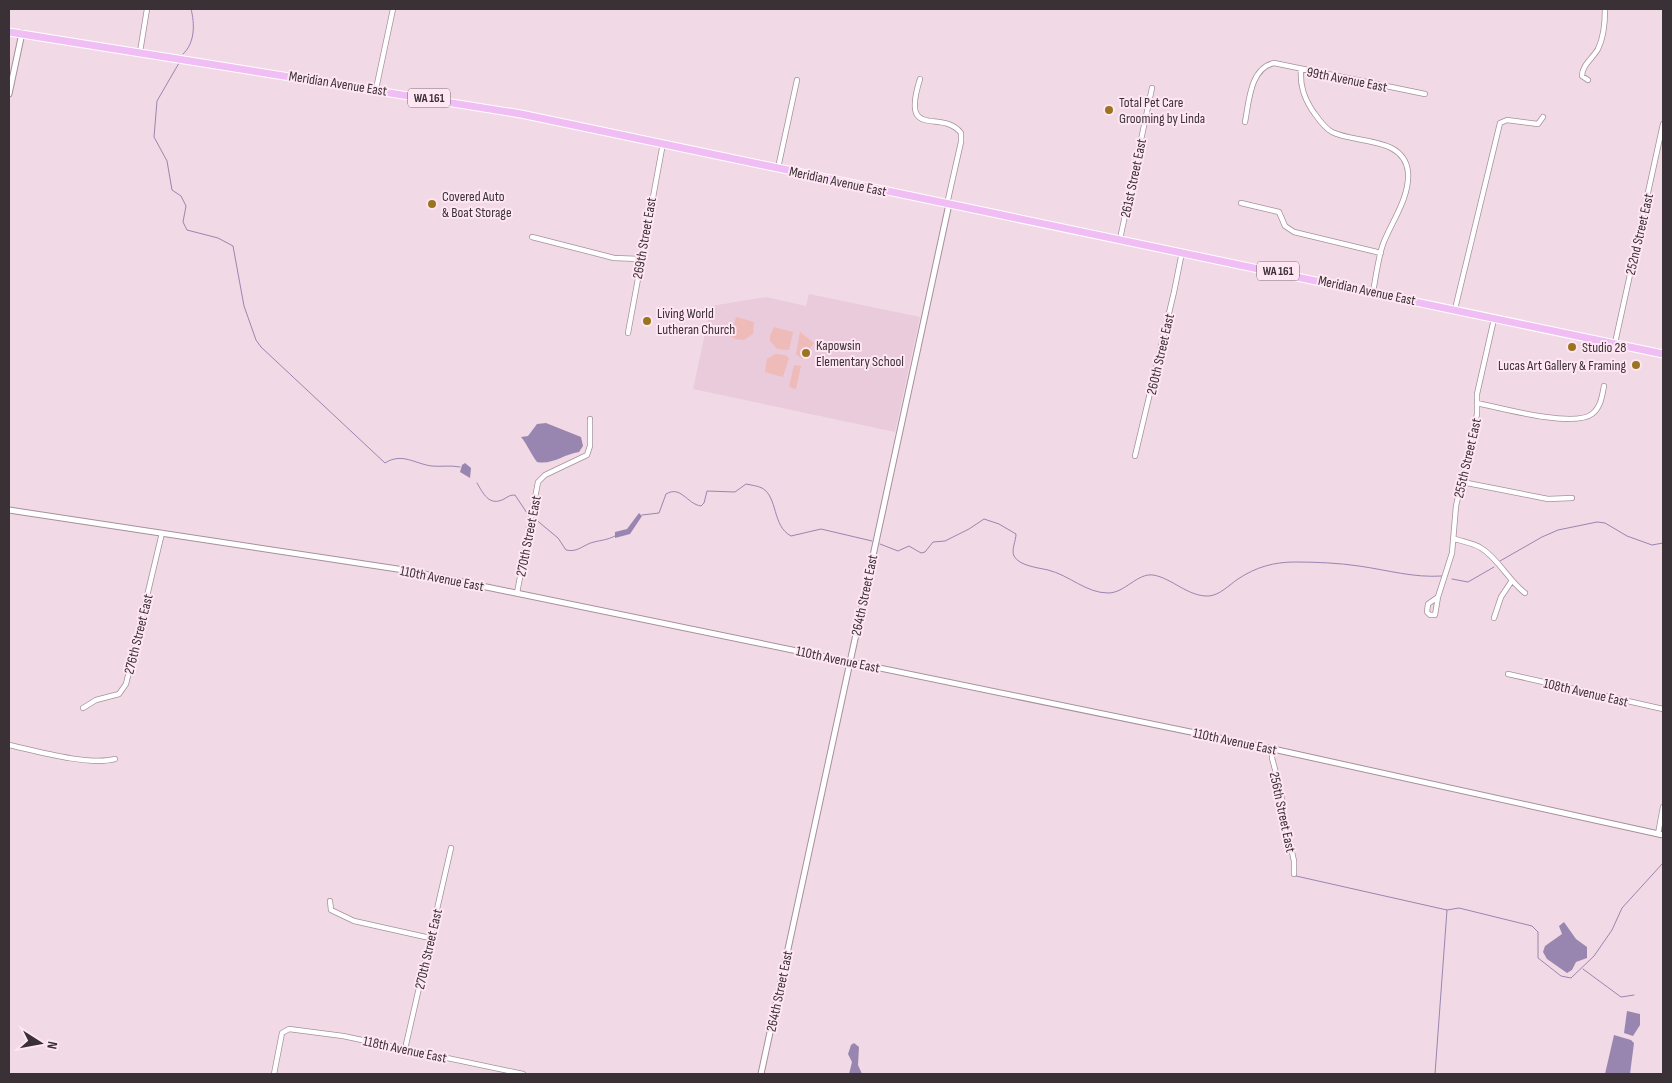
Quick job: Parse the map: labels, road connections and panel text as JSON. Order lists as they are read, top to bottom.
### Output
{
  "streets": {
    "main road": ["Meridian Avenue East", "WA 161"],
    "street": [
      "99th Avenue East",
      "261st Street East",
      "252nd Street East",
      "269th Street East",
      "260th Street East",
      "255th Street East",
      "270th Street East",
      "110th Avenue East",
      "264th Street East",
      "276th Street East",
      "108th Avenue East",
      "256th Street East",
      "118th Avenue East"
    ]
  },
  "crossings": [
    ["Meridian Avenue East", "261st Street East"],
    ["Meridian Avenue East", "252nd Street East"],
    ["Meridian Avenue East", "269th Street East"],
    ["Meridian Avenue East", "260th Street East"],
    ["Meridian Avenue East", "255th Street East"],
    ["Meridian Avenue East", "264th Street East"],
    ["270th Street East", "110th Avenue East"],
    ["270th Street East", "118th Avenue East"],
    ["110th Avenue East", "264th Street East"],
    ["110th Avenue East", "276th Street East"],
    ["110th Avenue East", "256th Street East"]
  ],
  "places": [
    "Total Pet Care Grooming by Linda",
    "Covered Auto & Boat Storage",
    "Living World Lutheran Church",
    "Studio 28",
    "Kapowsin Elementary School",
    "Lucas Art Gallery & Framing"
  ],
  "north": "right"
}
